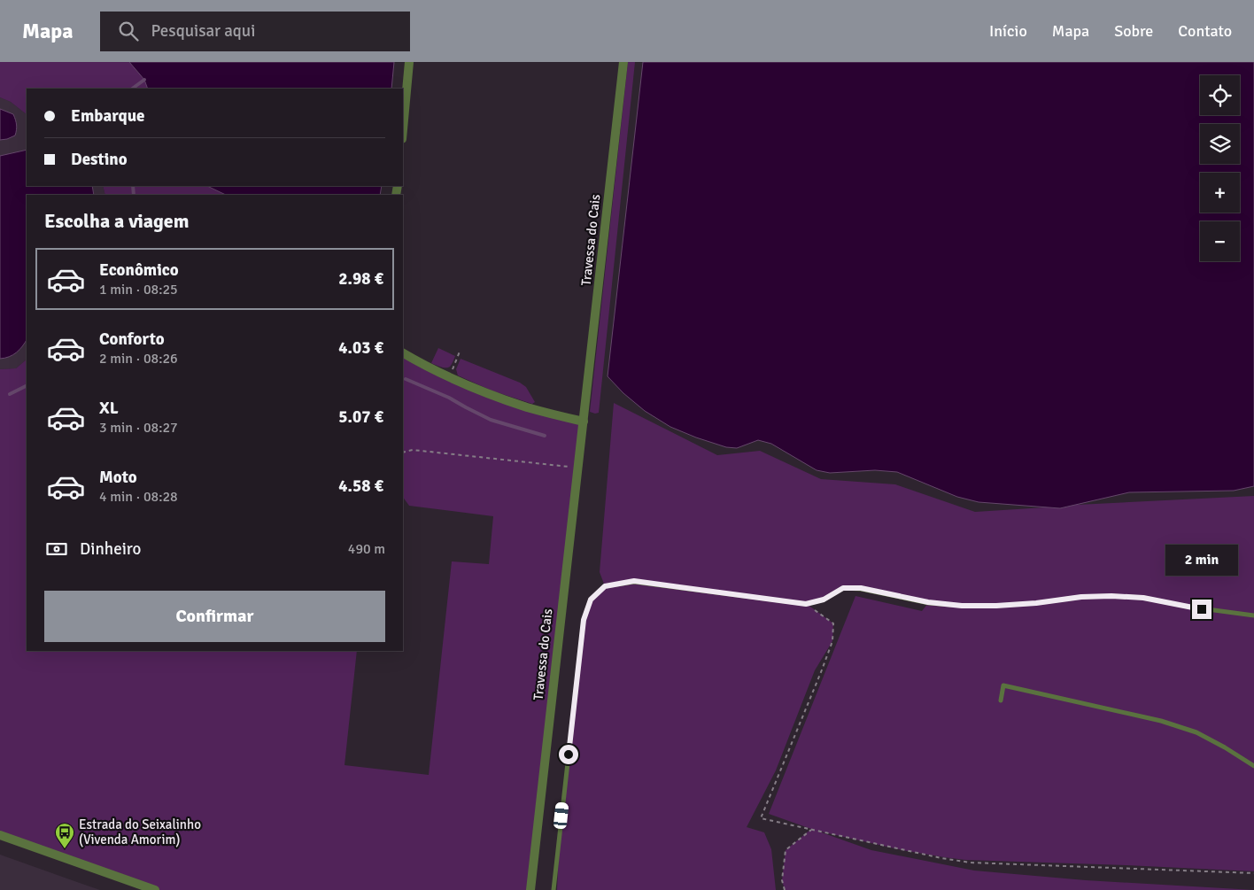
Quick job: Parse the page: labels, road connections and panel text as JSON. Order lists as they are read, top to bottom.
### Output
{
  "streets": {
    "street": ["Travessa do Cais"]
  },
  "places": {
    "bus stop": ["Estrada do Seixalinho (Vivenda Amorim)"]
  },
  "page": {
    "header": "Mapa",
    "search": "Pesquisar aqui",
    "nav": [
      "Início",
      "Mapa",
      "Sobre",
      "Contato"
    ],
    "map_buttons": ["+", "−"],
    "banner": ["Embarque", "Destino"],
    "heading": "Escolha a viagem",
    "list": [
      {
        "name": "Econômico",
        "note": "1 min · 08:25",
        "value": "2.98 €"
      },
      {
        "name": "Conforto",
        "note": "2 min · 08:26",
        "value": "4.03 €"
      },
      {
        "name": "XL",
        "note": "3 min · 08:27",
        "value": "5.07 €"
      },
      {
        "name": "Moto",
        "note": "4 min · 08:28",
        "value": "4.58 €"
      }
    ],
    "pay": ["Dinheiro", "490 m"],
    "bubble": "2 min",
    "buttons": "Confirmar"
  }
}
